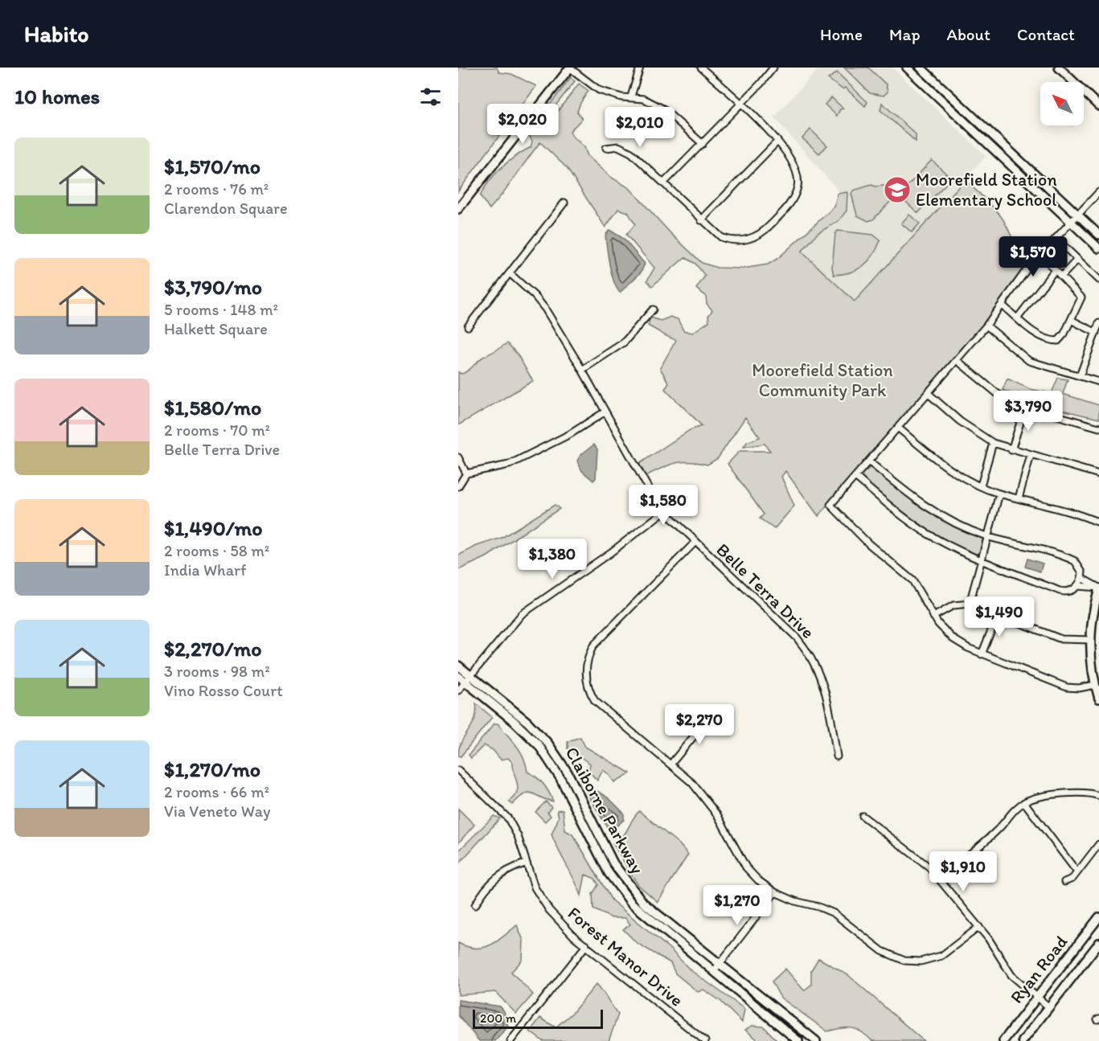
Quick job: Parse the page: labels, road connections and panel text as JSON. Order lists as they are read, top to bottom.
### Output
{
  "streets": {
    "main road": ["Claiborne Parkway", "Ryan Road"],
    "street": ["Belle Terra Drive", "Forest Manor Drive"]
  },
  "parks": ["Moorefield Station Community Park"],
  "places": {
    "school or university": ["Moorefield Station Elementary School"]
  },
  "scale_bar": "200 m",
  "north": "top left",
  "page": {
    "header": "Habito",
    "nav": [
      "Home",
      "Map",
      "About",
      "Contact"
    ],
    "heading": "10 homes",
    "price": [
      "$2,020",
      "$2,010",
      "$1,570",
      "$3,790",
      "$1,580",
      "$1,380",
      "$1,490",
      "$2,270",
      "$1,910",
      "$1,270"
    ],
    "list": [
      {
        "name": "$1,570/mo",
        "note": "2 rooms · 76 m² · Clarendon Square"
      },
      {
        "name": "$3,790/mo",
        "note": "5 rooms · 148 m² · Halkett Square"
      },
      {
        "name": "$1,580/mo",
        "note": "2 rooms · 70 m² · Belle Terra Drive"
      },
      {
        "name": "$1,490/mo",
        "note": "2 rooms · 58 m² · India Wharf"
      },
      {
        "name": "$2,270/mo",
        "note": "3 rooms · 98 m² · Vino Rosso Court"
      },
      {
        "name": "$1,270/mo",
        "note": "2 rooms · 66 m² · Via Veneto Way"
      }
    ],
    "scale": "200 m"
  }
}
